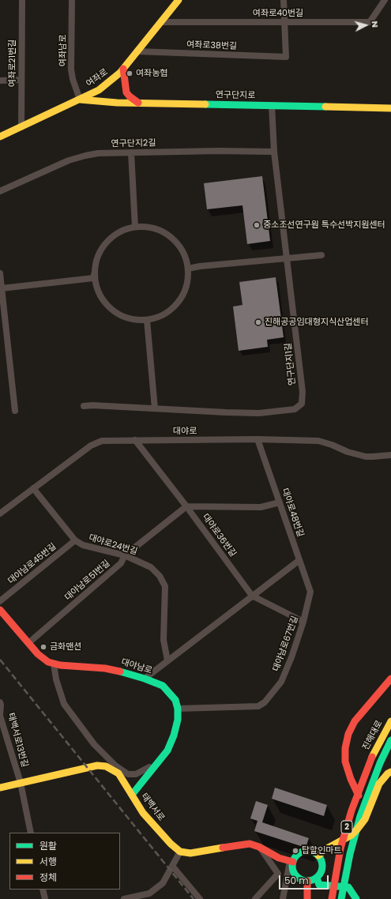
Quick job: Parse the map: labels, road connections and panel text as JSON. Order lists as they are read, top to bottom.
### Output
{
  "streets": {
    "street": [
      "여좌로40번길",
      "여좌로38번길",
      "여좌남로",
      "여좌로21번길",
      "여좌로",
      "연구단지로",
      "연구단지2길",
      "연구단지1길",
      "대야로",
      "대야로48번길",
      "대야로36번길",
      "대야로24번길",
      "대야남로45번길",
      "대야남로51번길",
      "대야남로67번길",
      "대야남로",
      "진해대로",
      "태백서로13번길",
      "태백서로",
      "2"
    ]
  },
  "crossings": [
    ["여좌로40번길", "여좌로38번길"],
    ["여좌로40번길", "여좌로"],
    ["여좌로38번길", "여좌로"],
    ["여좌남로", "여좌로"],
    ["여좌남로", "연구단지로"],
    ["여좌로21번길", "여좌로"],
    ["여좌로", "연구단지로"],
    ["연구단지로", "연구단지1길"],
    ["연구단지2길", "연구단지1길"],
    ["대야로", "대야로48번길"],
    ["대야로", "대야로36번길"],
    ["대야로", "대야로24번길"],
    ["대야로48번길", "대야남로67번길"],
    ["대야로36번길", "대야남로51번길"],
    ["대야로36번길", "대야남로67번길"],
    ["대야로24번길", "대야남로45번길"],
    ["대야로24번길", "대야남로51번길"],
    ["대야남로51번길", "대야남로"],
    ["대야남로67번길", "대야남로"],
    ["대야남로", "태백서로"],
    ["태백서로13번길", "태백서로"]
  ],
  "places": [
    "여좌농협",
    "중소조선연구원 특수선박지원센터",
    "진해공공임대형지식산업센터",
    "금화맨션",
    "탑할인마트"
  ],
  "legend": ["원활", "서행", "정체"],
  "scale_bar": "50 m",
  "north": "right"
}
